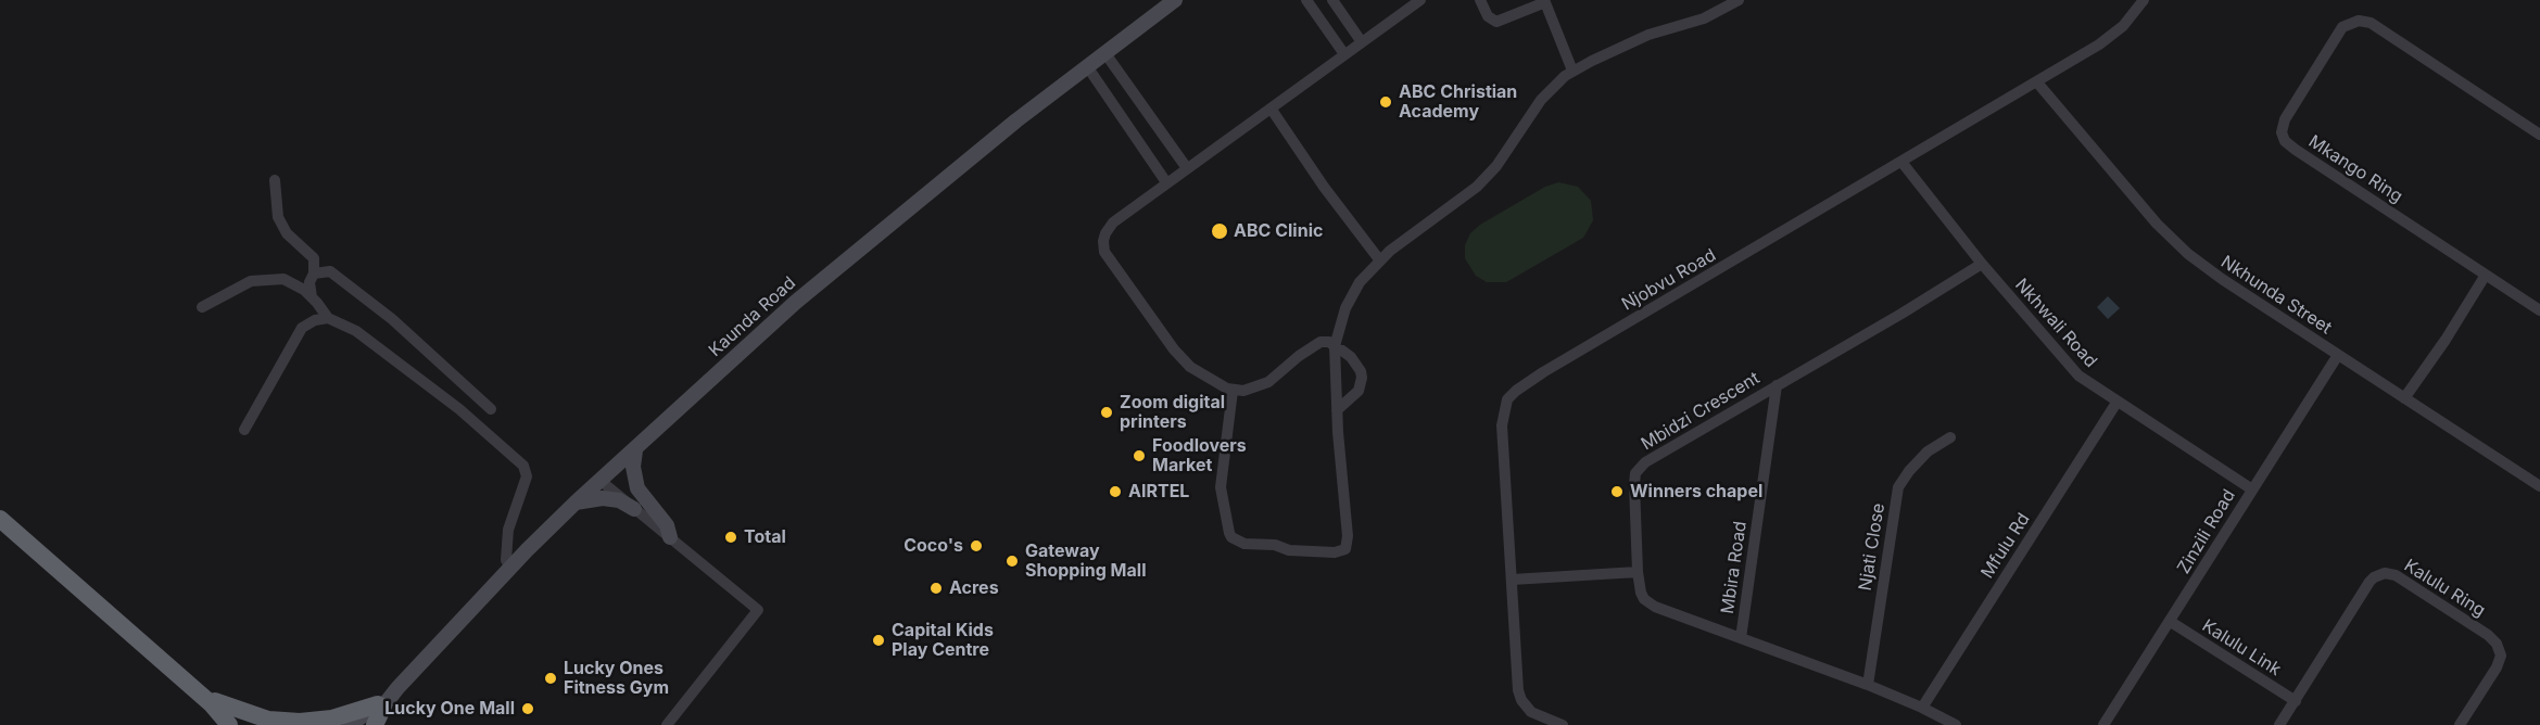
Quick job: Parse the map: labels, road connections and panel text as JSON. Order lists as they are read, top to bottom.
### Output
{
  "streets": {
    "main road": ["Kaunda Road"],
    "street": [
      "Mkango Ring",
      "Njobvu Road",
      "Nkhunda Street",
      "Nkhwali Road",
      "Mbidzi Crescent",
      "Zinzili Road",
      "Mfulu Rd",
      "Njati Close",
      "Mbira Road",
      "Kalulu Ring",
      "Kalulu Link"
    ]
  },
  "crossings": [
    ["Njobvu Road", "Nkhunda Street"],
    ["Njobvu Road", "Nkhwali Road"],
    ["Nkhunda Street", "Zinzili Road"],
    ["Nkhwali Road", "Mbidzi Crescent"],
    ["Nkhwali Road", "Zinzili Road"],
    ["Nkhwali Road", "Mfulu Rd"],
    ["Mbidzi Crescent", "Mfulu Rd"],
    ["Mbidzi Crescent", "Njati Close"],
    ["Mbidzi Crescent", "Mbira Road"],
    ["Zinzili Road", "Kalulu Link"],
    ["Kalulu Ring", "Kalulu Link"]
  ],
  "places": [
    "ABC Christian Academy",
    "ABC Clinic",
    "Zoom digital printers",
    "Foodlovers Market",
    "AIRTEL",
    "Winners chapel",
    "Total",
    "Coco's",
    "Gateway Shopping Mall",
    "Acres",
    "Capital Kids Play Centre",
    "Lucky Ones Fitness Gym",
    "Lucky One Mall"
  ]
}
